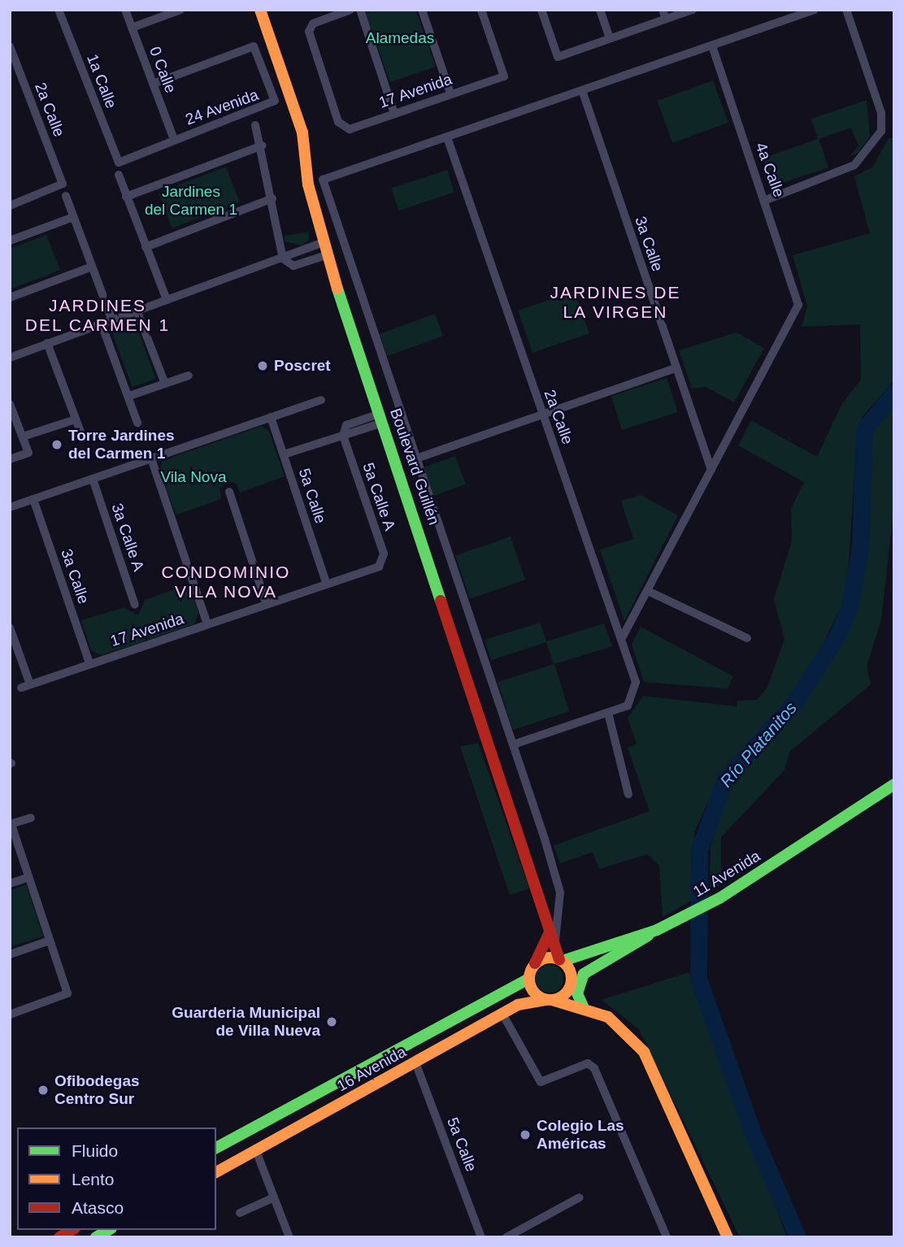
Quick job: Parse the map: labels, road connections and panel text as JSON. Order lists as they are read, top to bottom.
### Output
{
  "streets": {
    "main road": ["Boulevard Guillén", "11 Avenida", "16 Avenida"],
    "street": [
      "0 Calle",
      "1a Calle",
      "17 Avenida",
      "24 Avenida",
      "2a Calle",
      "4a Calle",
      "3a Calle",
      "5a Calle",
      "5a Calle A",
      "3a Calle A"
    ]
  },
  "crossings": [
    ["0 Calle", "24 Avenida"],
    ["1a Calle", "24 Avenida"],
    ["17 Avenida", "3a Calle"],
    ["17 Avenida", "5a Calle"],
    ["17 Avenida", "5a Calle A"],
    ["4a Calle", "3a Calle"],
    ["Boulevard Guillén", "11 Avenida"],
    ["Boulevard Guillén", "16 Avenida"],
    ["5a Calle", "16 Avenida"],
    ["11 Avenida", "16 Avenida"]
  ],
  "districts": ["JARDINES DE LA VIRGEN", "JARDINES DEL CARMEN 1", "CONDOMINIO VILA NOVA"],
  "water": ["Río Platanitos"],
  "parks": ["Alamedas", "Jardines del Carmen 1", "Vila Nova"],
  "places": [
    "Poscret",
    "Torre Jardines del Carmen 1",
    "Guarderia Municipal de Villa Nueva",
    "Ofibodegas Centro Sur",
    "Colegio Las Américas"
  ],
  "legend": ["Fluido", "Lento", "Atasco"]
}
